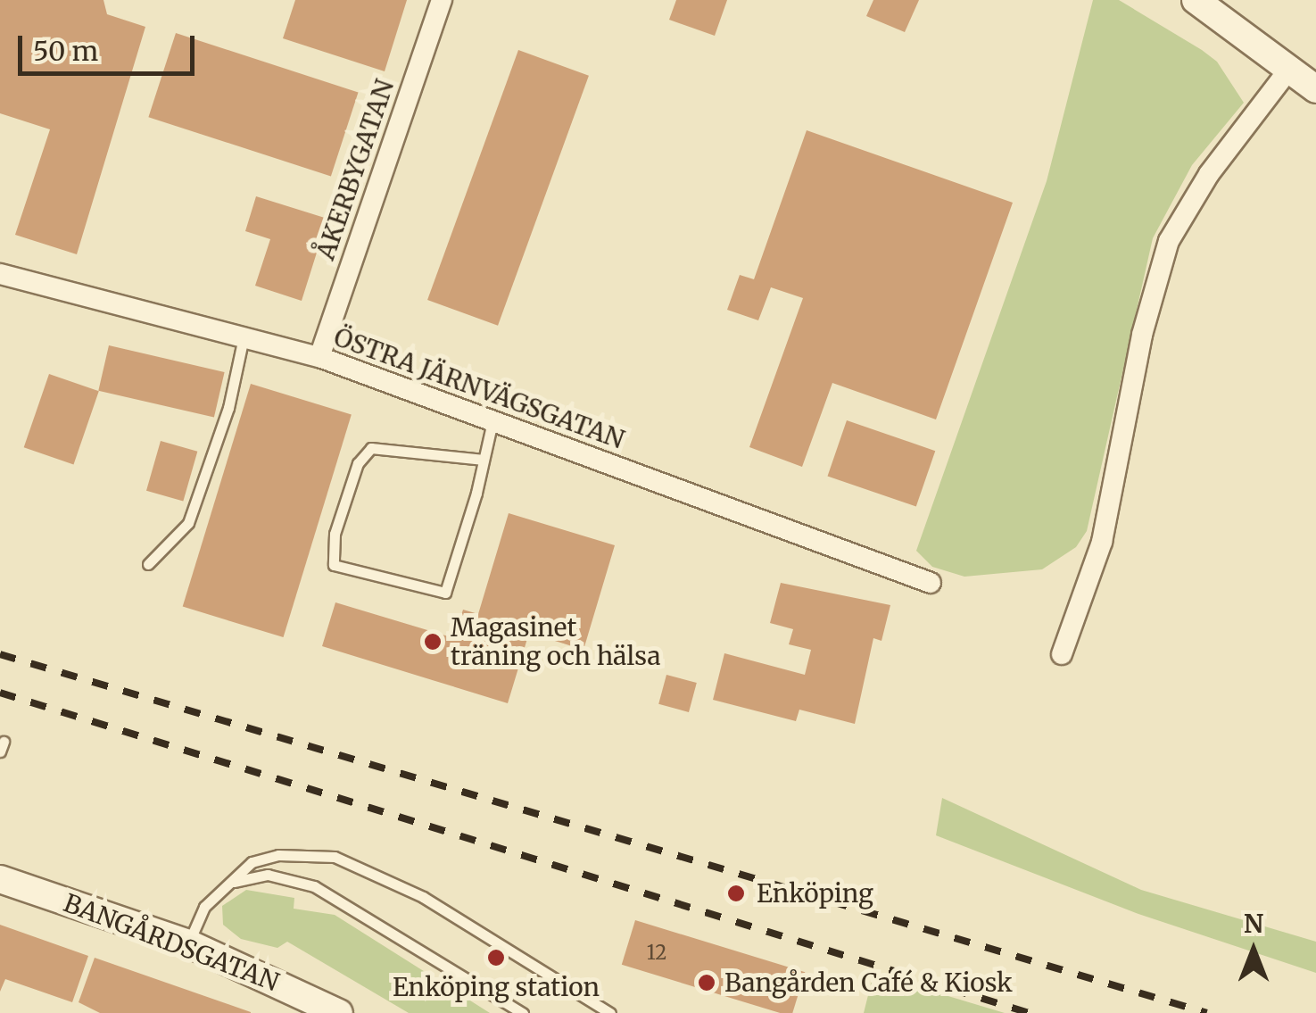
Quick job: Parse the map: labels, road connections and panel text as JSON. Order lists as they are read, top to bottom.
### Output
{
  "streets": {
    "main road": ["BANGÅRDSGATAN"],
    "street": ["ÅKERBYGATAN", "ÖSTRA JÄRNVÄGSGATAN"]
  },
  "crossings": [
    ["ÅKERBYGATAN", "ÖSTRA JÄRNVÄGSGATAN"]
  ],
  "places": [
    "Magasinet träning och hälsa",
    "Enköping",
    "Enköping station",
    "Bangården Café & Kiosk"
  ],
  "house_numbers": ["12"],
  "scale_bar": "50 m",
  "north": "top"
}
